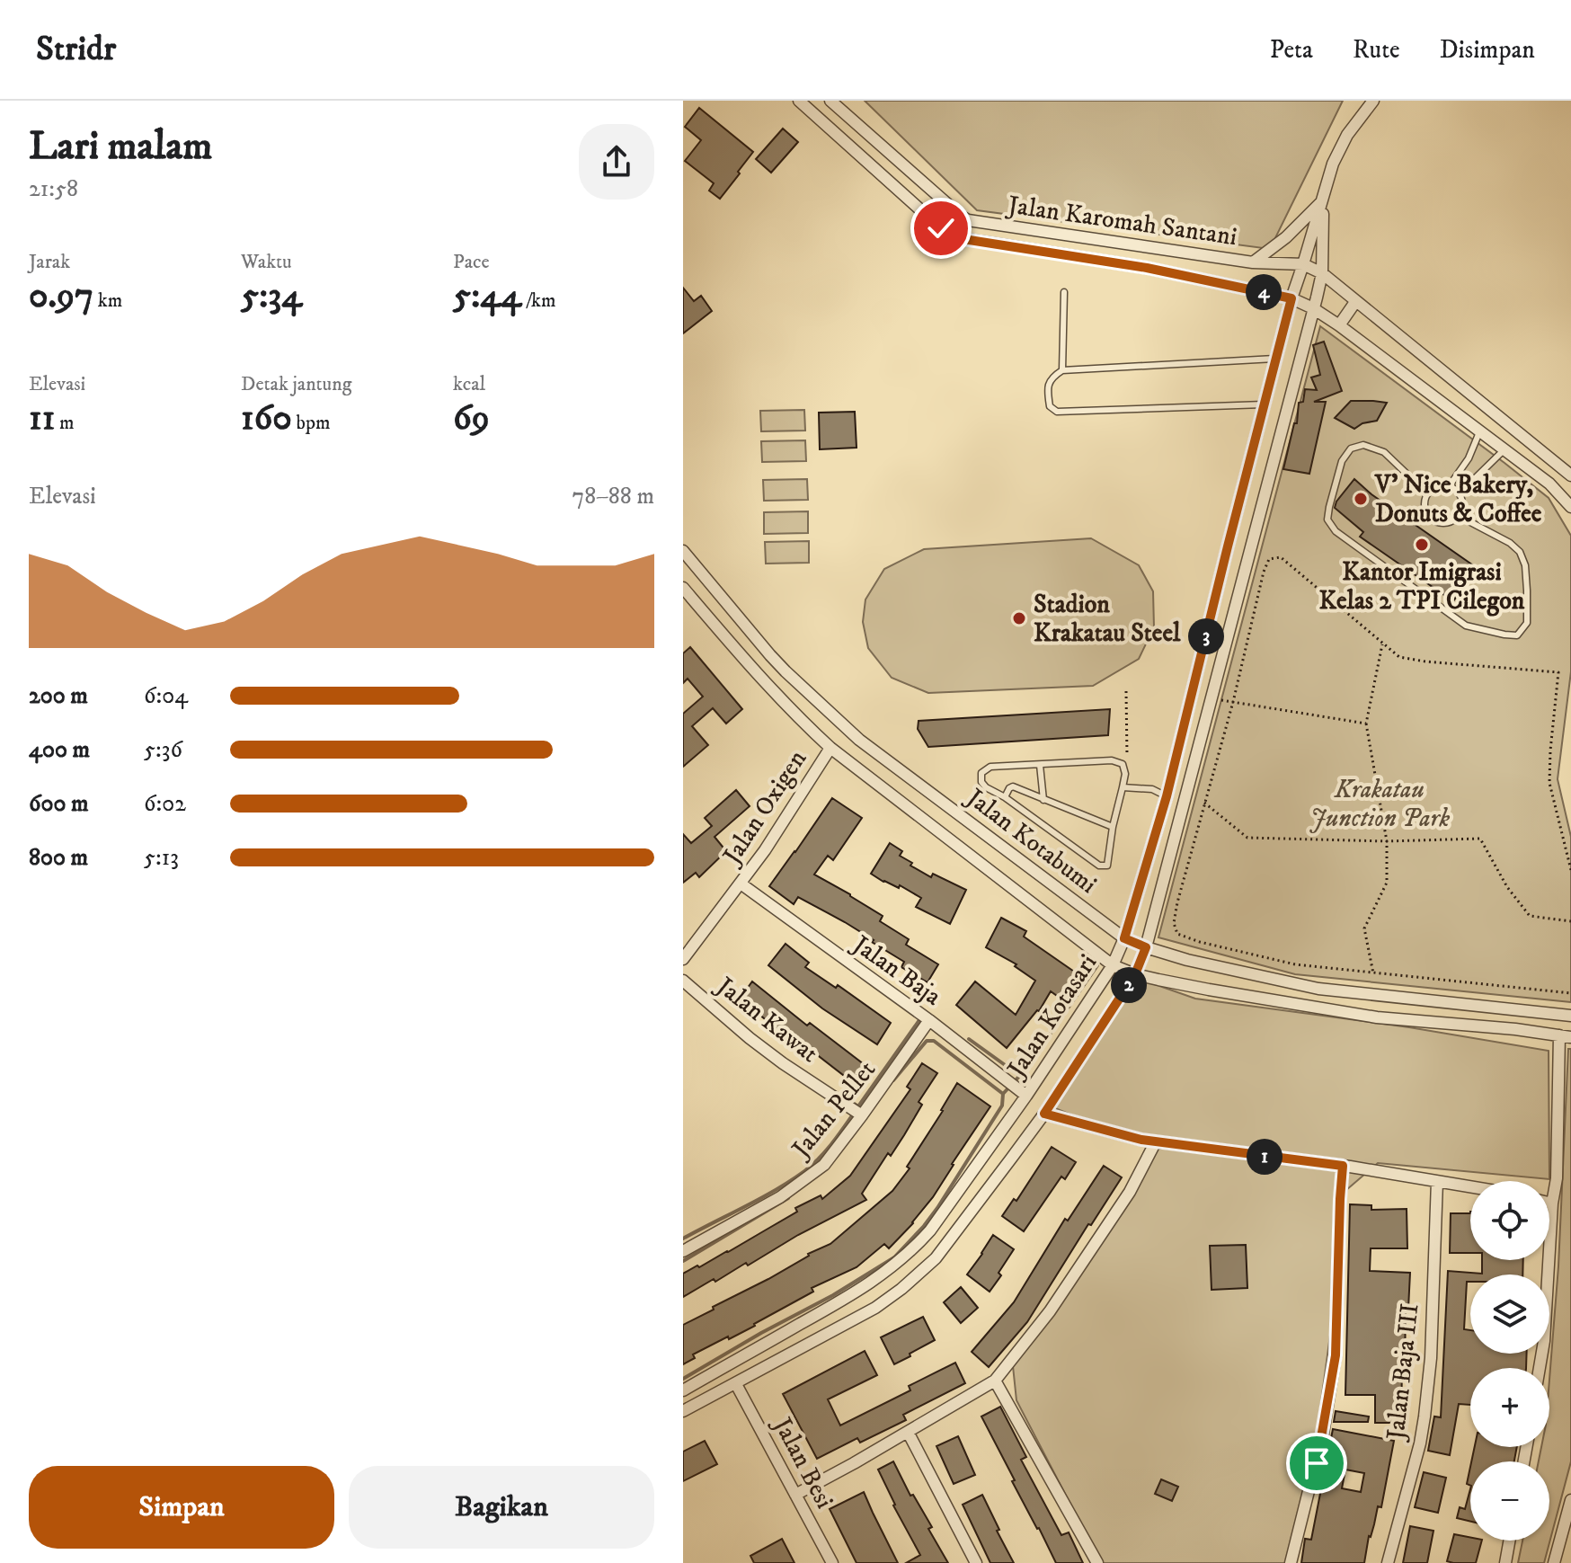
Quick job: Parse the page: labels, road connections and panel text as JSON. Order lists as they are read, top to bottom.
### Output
{
  "streets": {
    "street": [
      "Jalan Karomah Santani",
      "Jalan Oxigen",
      "Jalan Kotabumi",
      "Jalan Baja",
      "Jalan Kotasari",
      "Jalan Kawat",
      "Jalan Pellet",
      "Jalan Baja III",
      "Jalan Besi"
    ]
  },
  "crossings": [
    ["Jalan Karomah Santani", "Jalan Kotasari"],
    ["Jalan Oxigen", "Jalan Kotabumi"],
    ["Jalan Oxigen", "Jalan Baja"],
    ["Jalan Kotabumi", "Jalan Kotasari"],
    ["Jalan Baja", "Jalan Kotasari"],
    ["Jalan Baja", "Jalan Pellet"],
    ["Jalan Kotasari", "Jalan Besi"],
    ["Jalan Kawat", "Jalan Pellet"]
  ],
  "parks": ["Krakatau Junction Park"],
  "places": ["V' Nice Bakery, Donuts & Coffee", "Kantor Imigrasi Kelas 2 TPI Cilegon", "Stadion Krakatau Steel"],
  "page": {
    "header": "Stridr",
    "nav": ["Peta", "Rute", "Disimpan"],
    "heading": ["Lari malam", "21:58"],
    "stats": [
      ["Jarak", "0.97 km"],
      ["Waktu", "5:34"],
      ["Pace", "5:44 /km"],
      ["Elevasi", "11 m"],
      ["Detak jantung", "160 bpm"],
      ["kcal", "69"]
    ],
    "pins": [
      "4",
      "3",
      "2",
      "1"
    ],
    "chart": ["Elevasi", "78–88 m"],
    "list": [
      {
        "name": "200 m",
        "note": "6:04"
      },
      {
        "name": "400 m",
        "note": "5:36"
      },
      {
        "name": "600 m",
        "note": "6:02"
      },
      {
        "name": "800 m",
        "note": "5:13"
      }
    ],
    "map_buttons": ["+", "−"],
    "buttons": ["Simpan", "Bagikan"]
  }
}
